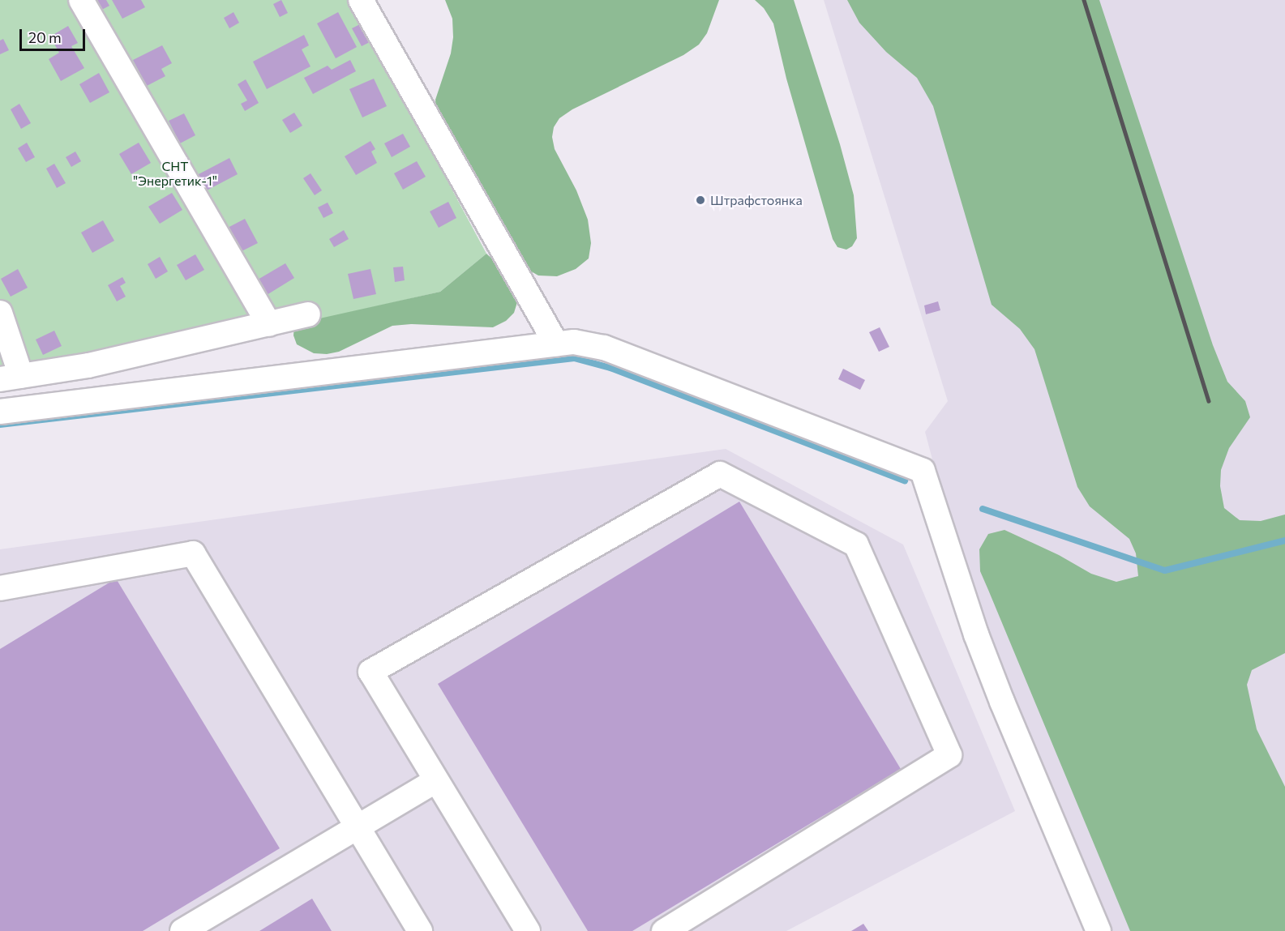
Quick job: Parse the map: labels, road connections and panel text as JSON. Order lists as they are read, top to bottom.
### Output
{
  "parks": ["СНТ \"Энергетик-1\""],
  "places": ["Штрафстоянка"],
  "scale_bar": "20 m"
}
